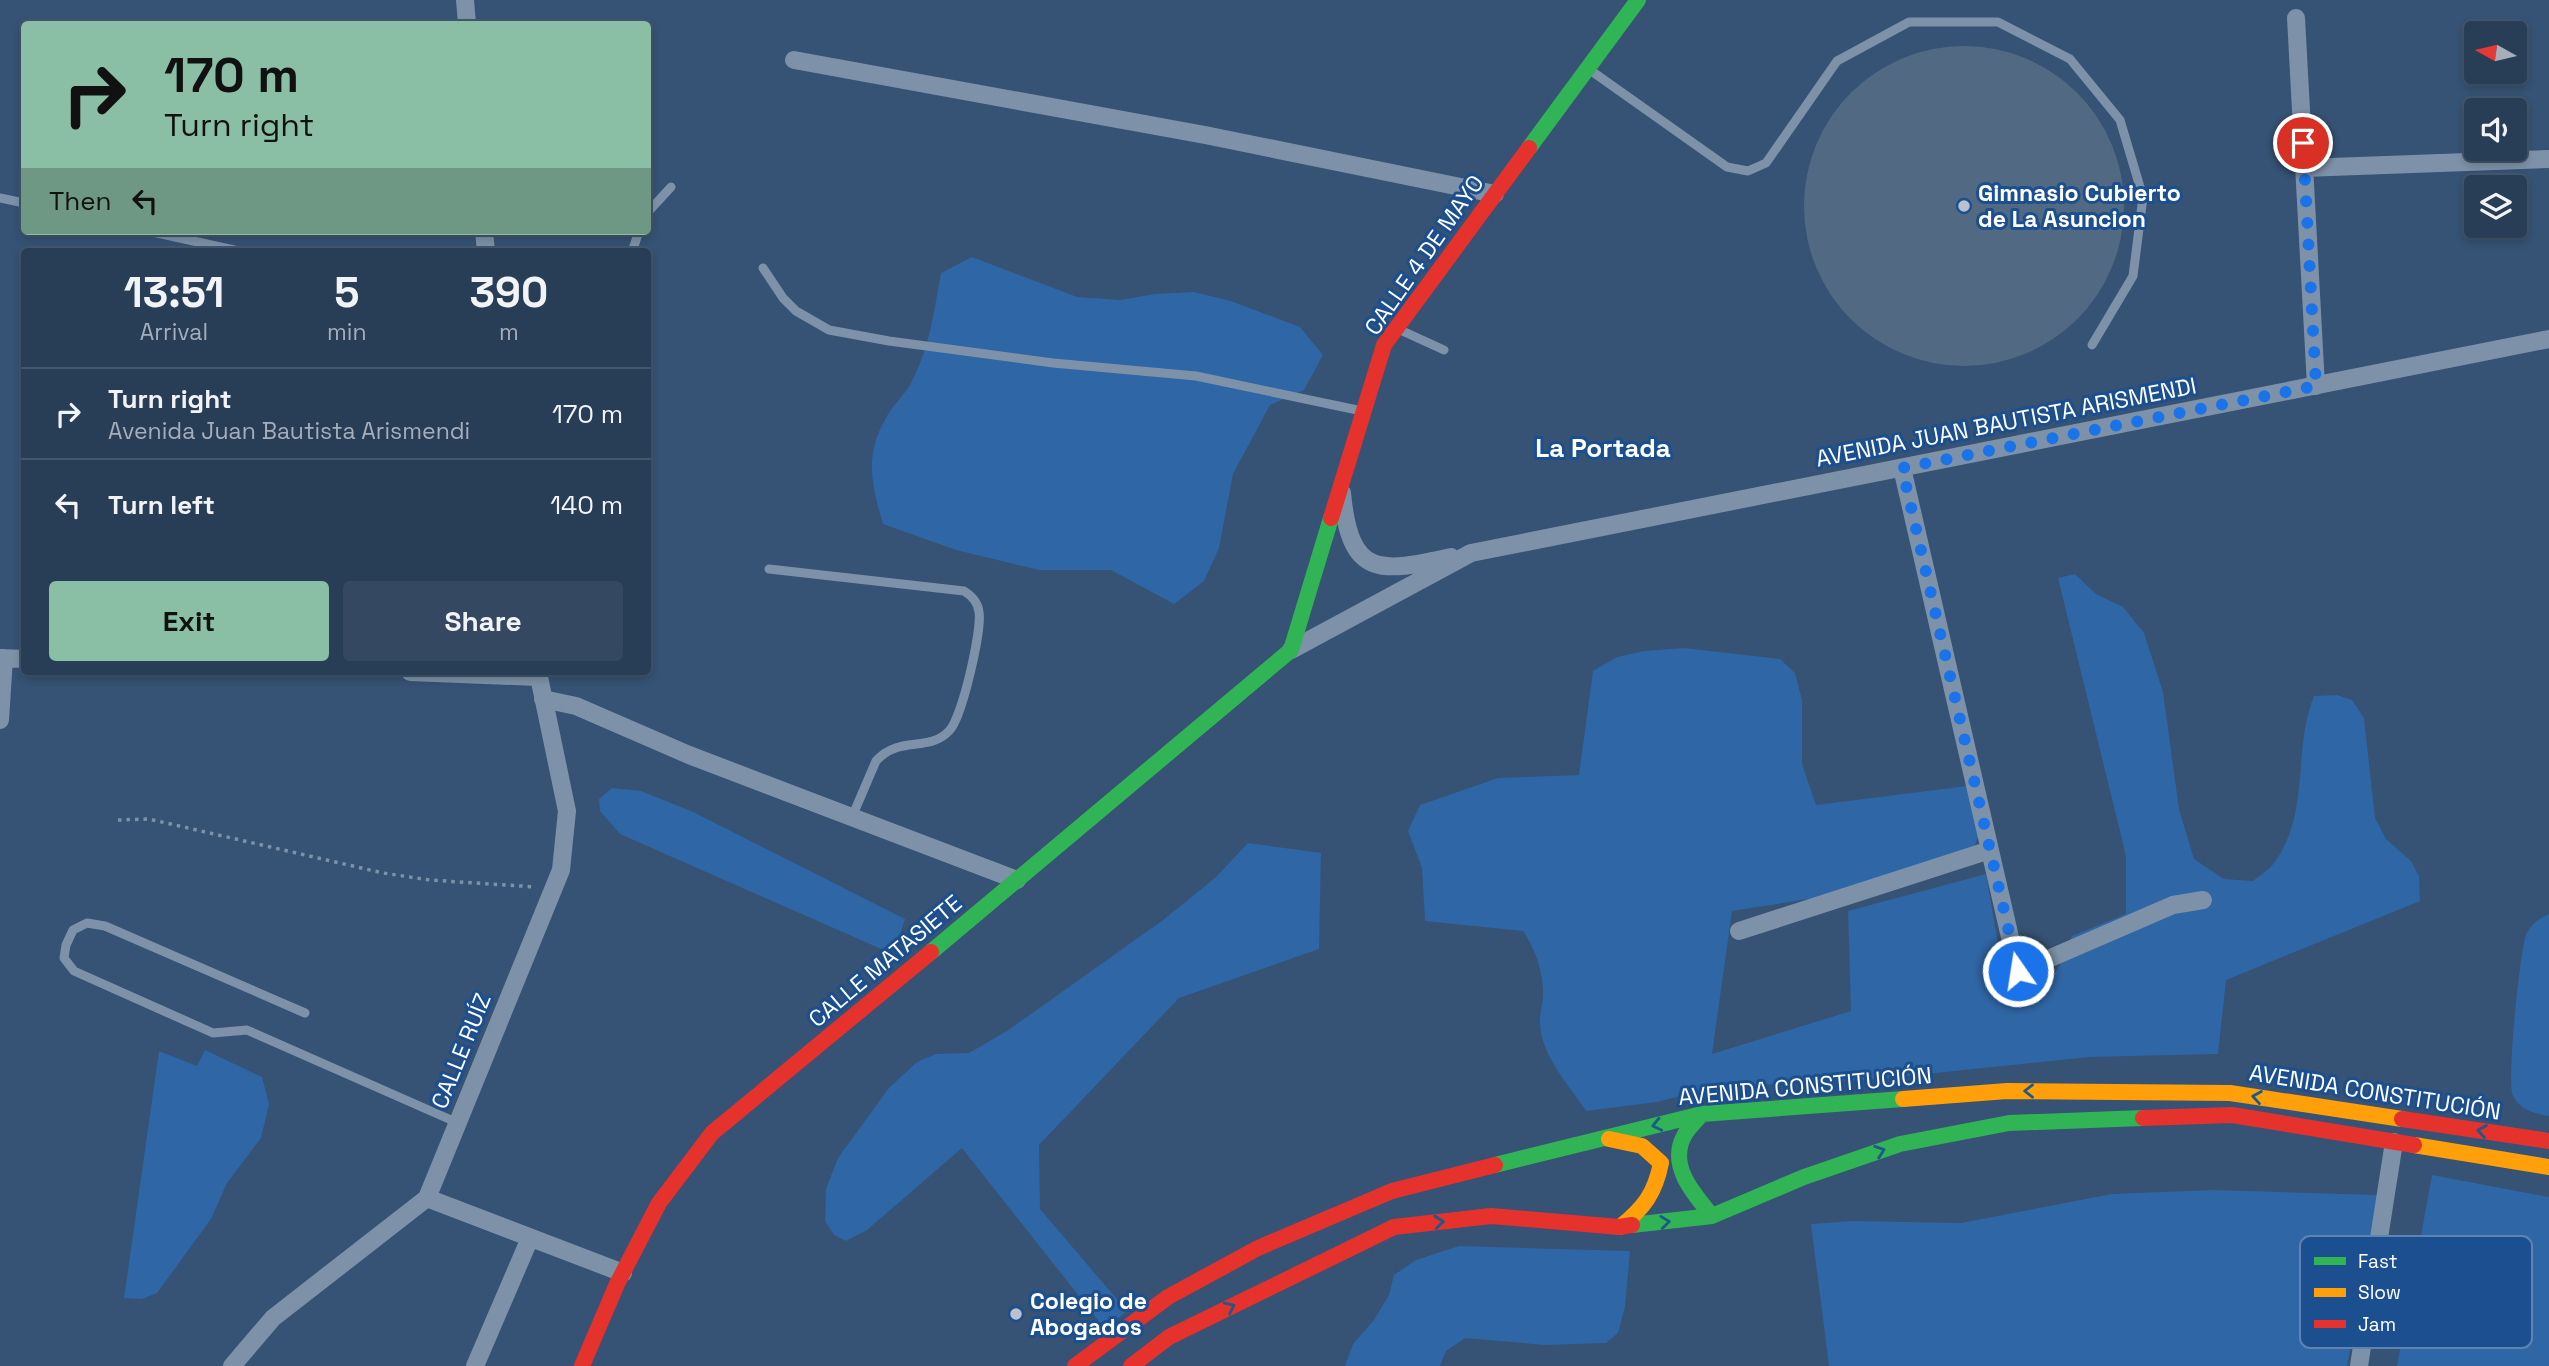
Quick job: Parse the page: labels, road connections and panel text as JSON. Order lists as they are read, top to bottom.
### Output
{
  "streets": {
    "street": [
      "CALLE 4 DE MAYO",
      "AVENIDA JUAN BAUTISTA ARISMENDI",
      "CALLE MATASIETE",
      "CALLE RUÍZ",
      "AVENIDA CONSTITUCIÓN"
    ]
  },
  "crossings": [
    ["CALLE 4 DE MAYO", "AVENIDA JUAN BAUTISTA ARISMENDI"],
    ["CALLE 4 DE MAYO", "CALLE MATASIETE"],
    ["AVENIDA JUAN BAUTISTA ARISMENDI", "CALLE MATASIETE"]
  ],
  "districts": ["La Portada"],
  "places": ["Gimnasio Cubierto de La Asuncion", "Colegio de Abogados"],
  "legend": ["Fast", "Slow", "Jam"],
  "north": "left",
  "page": {
    "turn": ["170 m", "Turn right"],
    "then": "Then",
    "eta": [
      "13:51",
      "Arrival",
      "5",
      "min",
      "390",
      "m"
    ],
    "list": [
      {
        "name": "Turn right",
        "note": "Avenida Juan Bautista Arismendi",
        "value": "170 m"
      },
      {
        "name": "Turn left",
        "value": "140 m"
      }
    ],
    "buttons": ["Exit", "Share"]
  }
}
